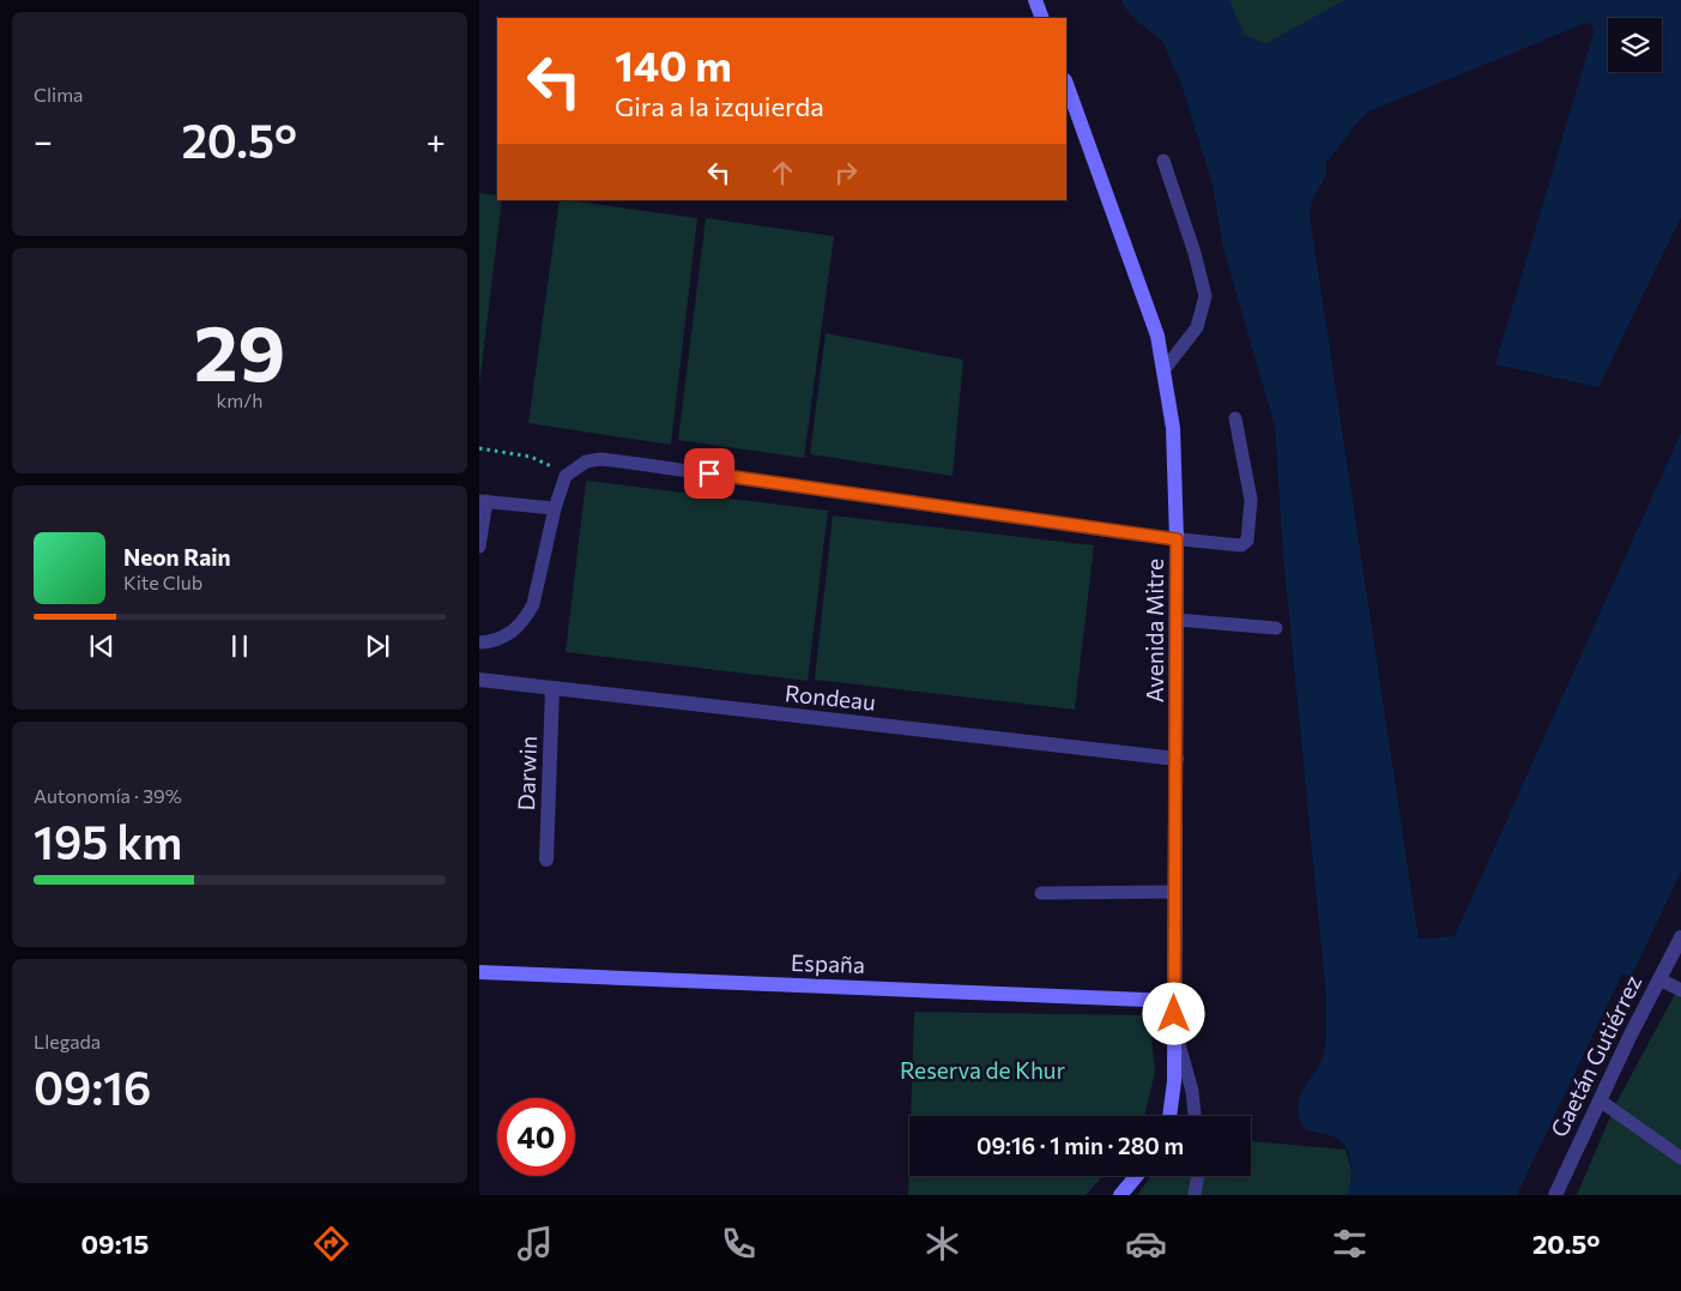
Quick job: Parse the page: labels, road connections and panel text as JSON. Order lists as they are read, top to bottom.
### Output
{
  "streets": {
    "street": [
      "Avenida Mitre",
      "Rondeau",
      "Darwin",
      "España",
      "Gaetán Gutiérrez"
    ]
  },
  "crossings": [
    ["Avenida Mitre", "Rondeau"],
    ["Avenida Mitre", "España"],
    ["Rondeau", "Darwin"]
  ],
  "parks": ["Reserva de Khur"],
  "page": {
    "tile": [
      "Clima",
      ["29", "km/h"],
      ["Autonomía · 39%", "195 km"],
      ["Llegada", "09:16"]
    ],
    "turn": ["140 m", "Gira a la izquierda"],
    "heat": ["−", "20.5°", "+"],
    "song": ["Neon Rain", "Kite Club"],
    "limit": "40",
    "trip": "09:16 · 1 min · 280 m",
    "tabs": ["09:15", "20.5°"]
  }
}
